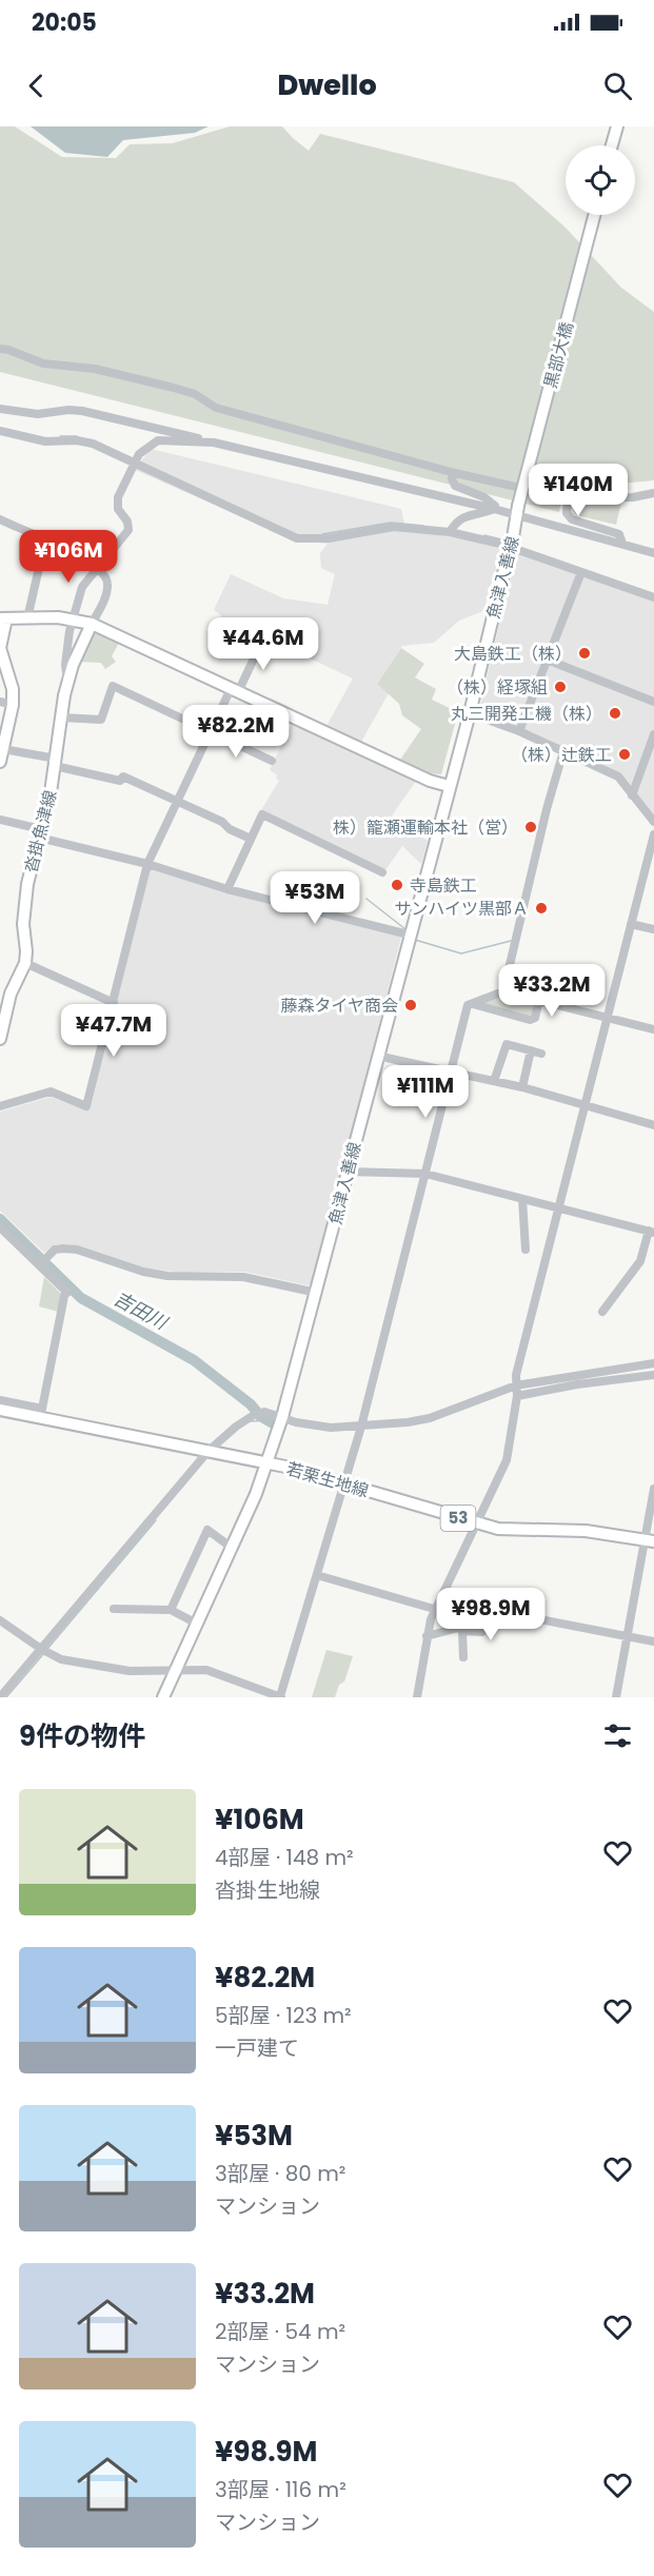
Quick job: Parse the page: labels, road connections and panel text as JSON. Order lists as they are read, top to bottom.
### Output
{
  "streets": {
    "main road": [
      "黒部大橋",
      "魚津入善線",
      "沓掛魚津線",
      "若栗生地線",
      "53"
    ]
  },
  "crossings": [
    ["黒部大橋", "魚津入善線"],
    ["魚津入善線", "若栗生地線"]
  ],
  "water": ["吉田川"],
  "places": [
    "大島鉄工（株）",
    "（株）経塚組",
    "丸三開発工機（株）",
    "（株）辻鉄工",
    "株）籠瀬運輸本社（営）",
    "寺島鉄工",
    "サンハイツ黒部Ａ",
    "藤森タイヤ商会"
  ],
  "page": {
    "status": "20:05",
    "header": "Dwello",
    "price": [
      "¥140M",
      "¥106M",
      "¥44.6M",
      "¥82.2M",
      "¥53M",
      "¥33.2M",
      "¥47.7M",
      "¥111M",
      "¥98.9M"
    ],
    "heading": "9件の物件",
    "list": [
      {
        "name": "¥106M",
        "note": "4部屋 · 148 m² · 沓掛生地線"
      },
      {
        "name": "¥82.2M",
        "note": "5部屋 · 123 m² · 一戸建て"
      },
      {
        "name": "¥53M",
        "note": "3部屋 · 80 m² · マンション"
      },
      {
        "name": "¥33.2M",
        "note": "2部屋 · 54 m² · マンション"
      },
      {
        "name": "¥98.9M",
        "note": "3部屋 · 116 m² · マンション"
      }
    ]
  }
}
